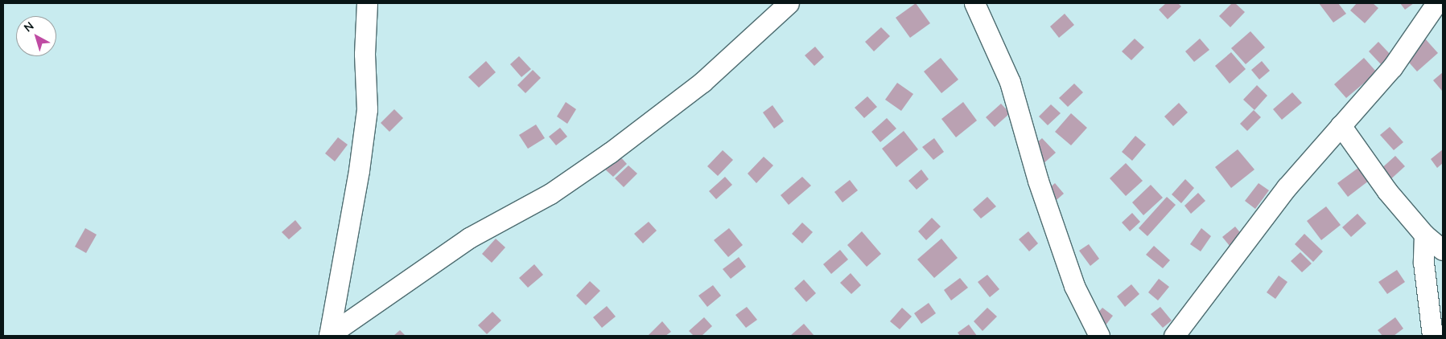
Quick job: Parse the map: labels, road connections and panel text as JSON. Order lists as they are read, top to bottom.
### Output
{
  "north": "top left"
}
